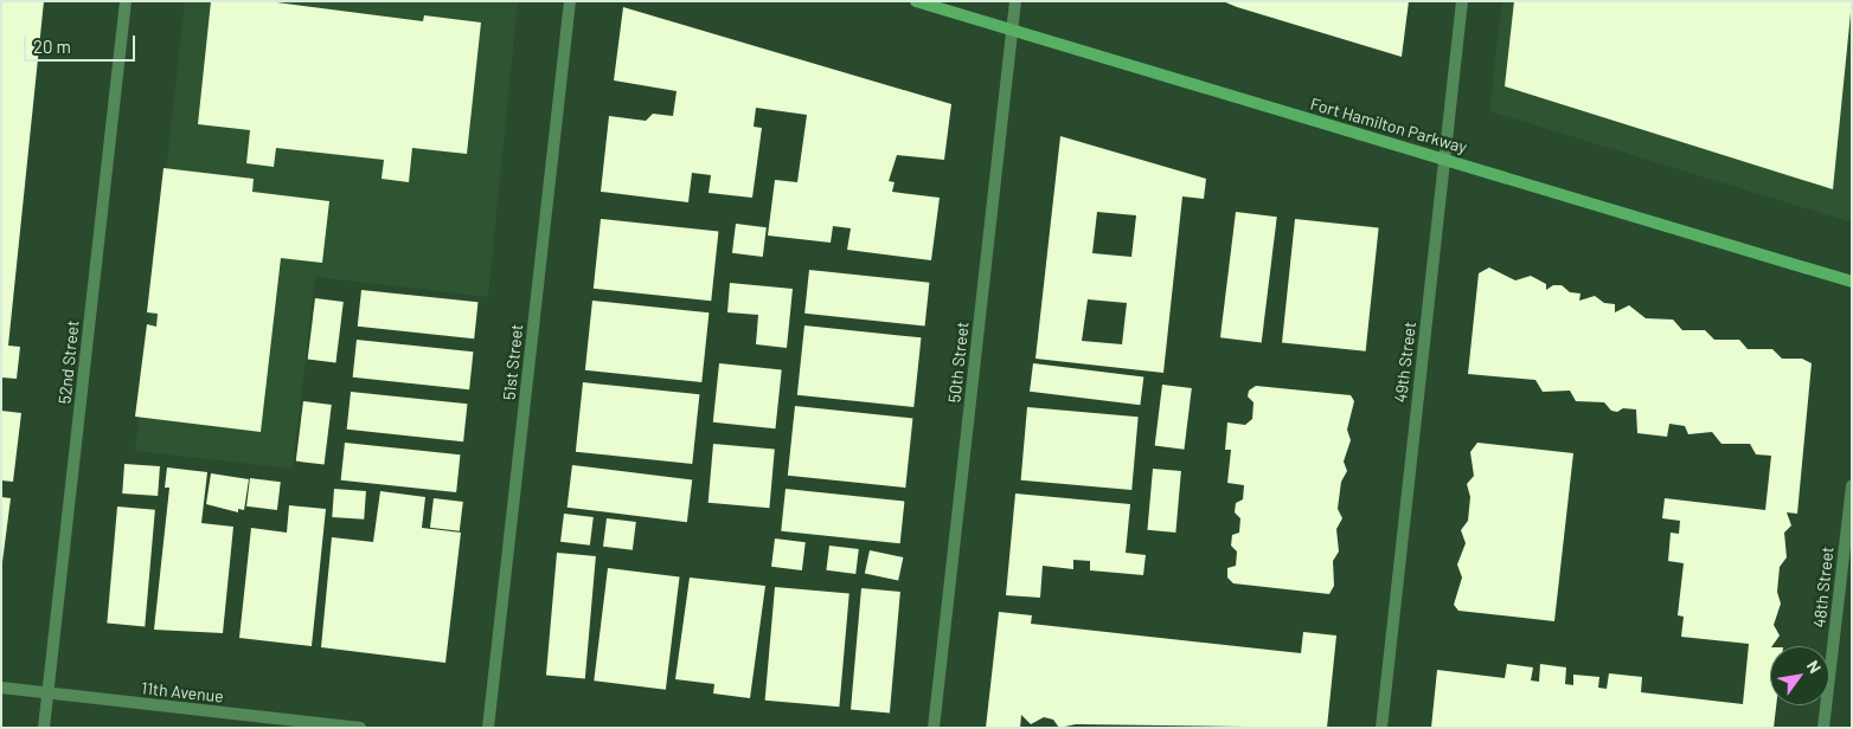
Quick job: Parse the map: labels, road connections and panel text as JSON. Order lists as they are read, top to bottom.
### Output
{
  "streets": {
    "main road": ["Fort Hamilton Parkway"],
    "street": [
      "52nd Street",
      "51st Street",
      "50th Street",
      "49th Street",
      "48th Street",
      "11th Avenue"
    ]
  },
  "crossings": [
    ["Fort Hamilton Parkway", "50th Street"],
    ["Fort Hamilton Parkway", "49th Street"],
    ["52nd Street", "11th Avenue"]
  ],
  "scale_bar": "20 m",
  "north": "top right"
}
